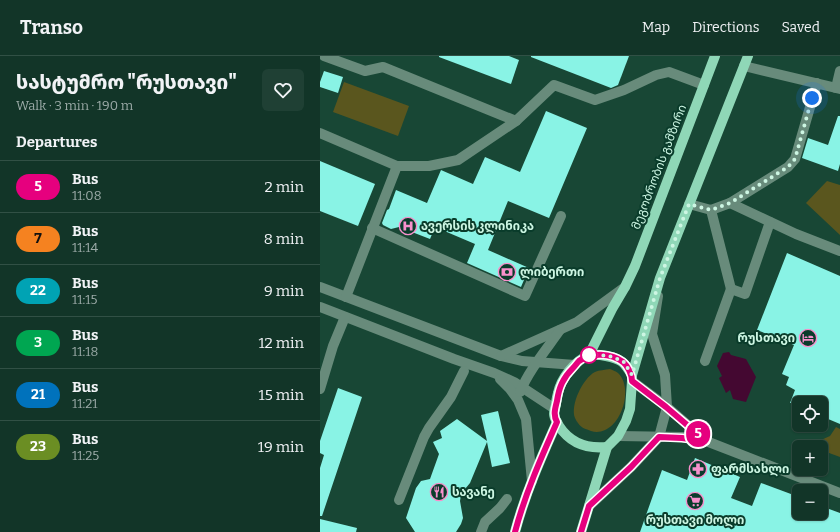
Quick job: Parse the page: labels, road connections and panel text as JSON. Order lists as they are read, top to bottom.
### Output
{
  "streets": {
    "main road": ["მეგობრობის გამზირი"]
  },
  "places": {
    "hospital": ["ავერსის კლინიკა"],
    "bank": ["ლიბერთი"],
    "hotel": ["რუსთავი"],
    "pharmacy": ["ფარმსახლი"],
    "restaurant": ["სავანე"],
    "supermarket": ["რუსთავი მოლი"]
  },
  "lines": ["bus line 5"],
  "page": {
    "header": "Transo",
    "nav": ["Map", "Directions", "Saved"],
    "heading": [
      ["სასტუმრო \"რუსთავი\"", "Walk · 3 min · 190 m"],
      "Departures"
    ],
    "on_map": "5",
    "list": [
      {
        "mark": "5",
        "name": "Bus",
        "note": "11:08",
        "value": "2 min"
      },
      {
        "mark": "7",
        "name": "Bus",
        "note": "11:14",
        "value": "8 min"
      },
      {
        "mark": "22",
        "name": "Bus",
        "note": "11:15",
        "value": "9 min"
      },
      {
        "mark": "3",
        "name": "Bus",
        "note": "11:18",
        "value": "12 min"
      },
      {
        "mark": "21",
        "name": "Bus",
        "note": "11:21",
        "value": "15 min"
      },
      {
        "mark": "23",
        "name": "Bus",
        "note": "11:25",
        "value": "19 min"
      }
    ],
    "map_buttons": ["+", "−"]
  }
}
